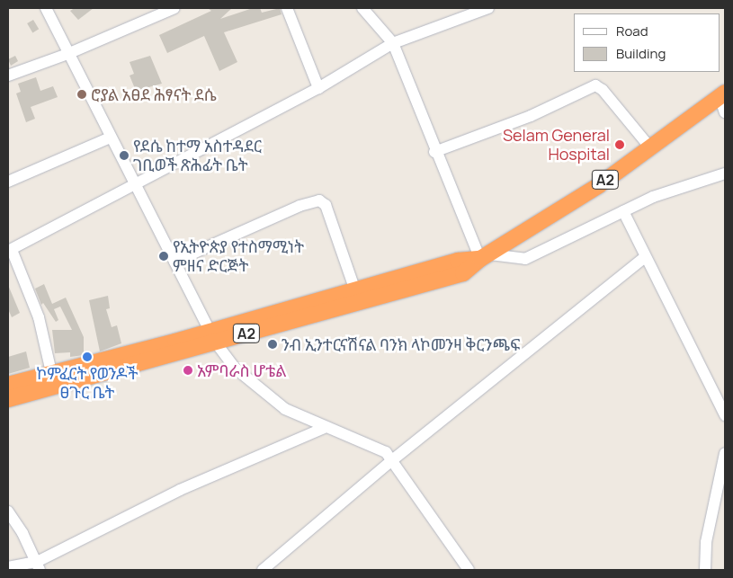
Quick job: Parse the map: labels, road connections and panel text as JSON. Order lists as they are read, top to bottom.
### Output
{
  "streets": {
    "highway": ["A2"]
  },
  "places": [
    "ሮያል አፀደ ሕፃናት ደሴ",
    "Selam General Hospital",
    "የደሴ ከተማ አስተዳደር ገቢወች ጽሕፊት ቤት",
    "የኢትዮጵያ የተስማሚነት ምዘና ድርጅት",
    "ንብ ኢንተርናሽናል ባንክ ላኮመንዛ ቅርንጫፍ",
    "ኮምፈርት የወንዶች ፀጉር ቤት",
    "አምባራስ ሆቴል"
  ],
  "legend": ["Road", "Building"]
}
